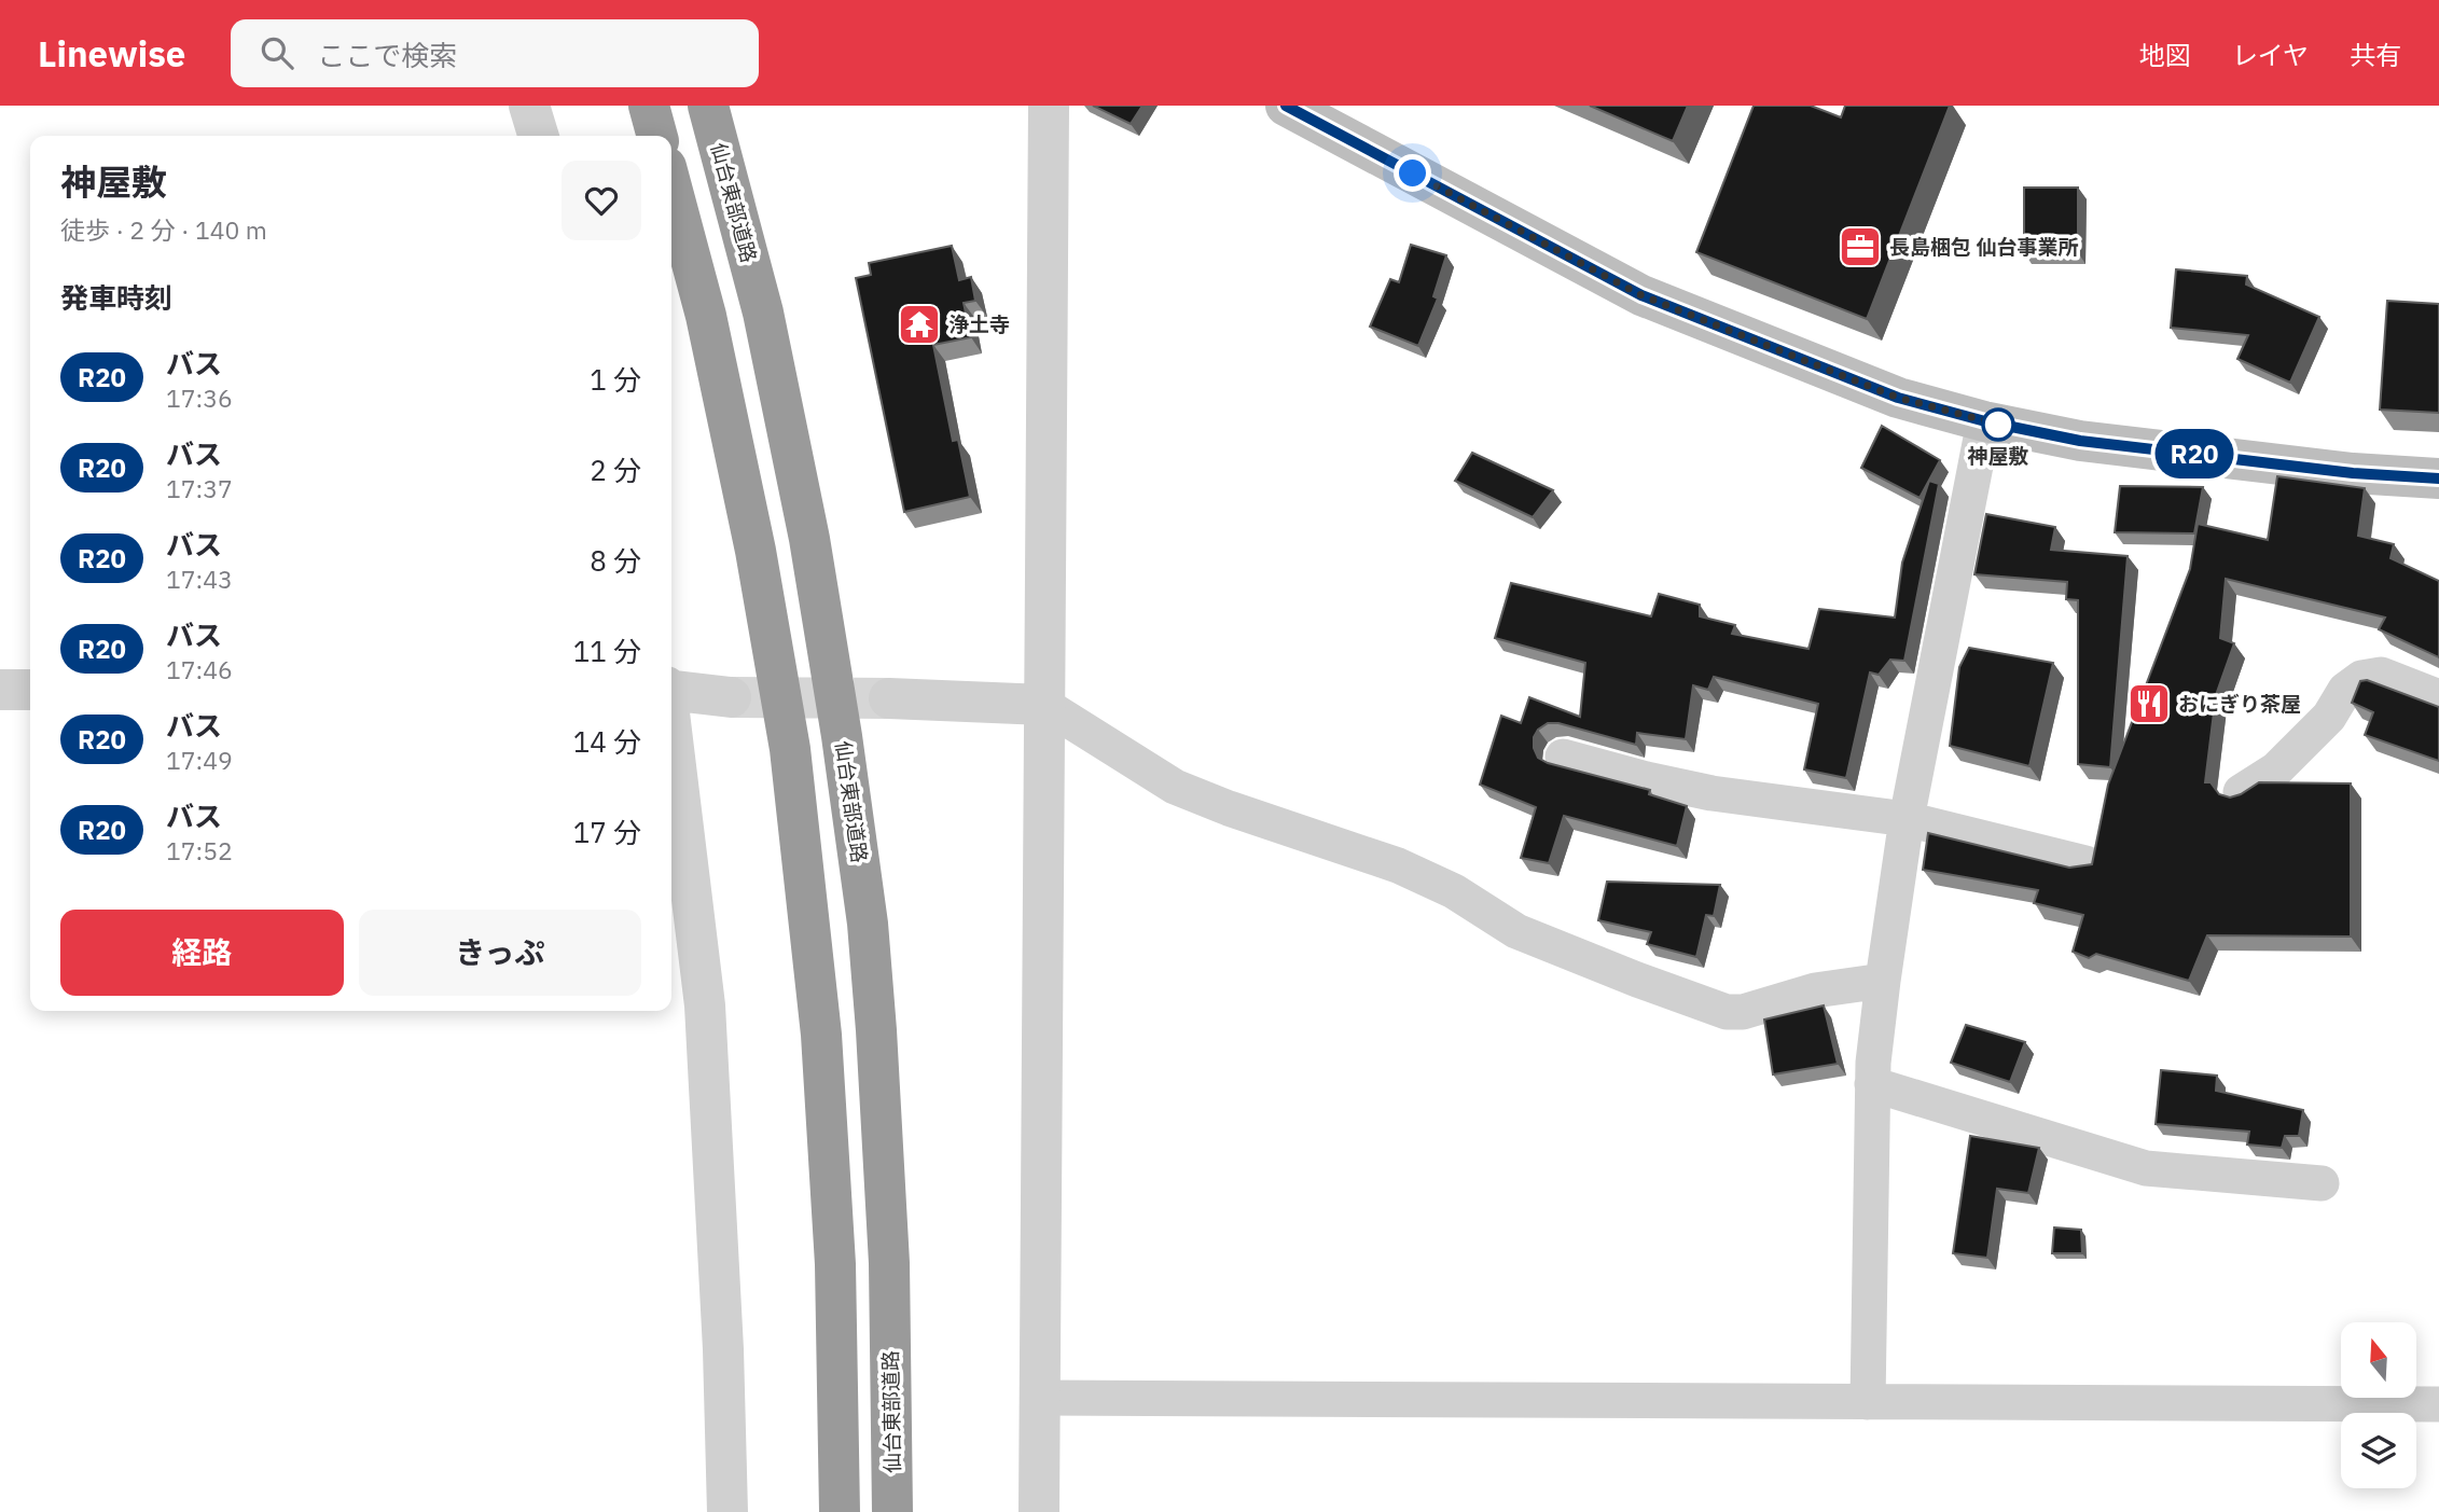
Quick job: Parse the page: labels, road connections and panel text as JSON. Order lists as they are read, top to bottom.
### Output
{
  "streets": {
    "highway": ["仙台東部道路"]
  },
  "places": {
    "office": ["長島梱包 仙台事業所"],
    "temple": ["浄土寺"],
    "other": ["神屋敷"],
    "restaurant": ["おにぎり茶屋"]
  },
  "lines": ["bus line R20"],
  "north": "top",
  "page": {
    "header": "Linewise",
    "search": "ここで検索",
    "nav": ["地図", "レイヤ", "共有"],
    "on_map": "R20",
    "heading": [
      ["神屋敷", "徒歩 · 2 分 · 140 m"],
      "発車時刻"
    ],
    "list": [
      {
        "mark": "R20",
        "name": "バス",
        "note": "17:36",
        "value": "1 分"
      },
      {
        "mark": "R20",
        "name": "バス",
        "note": "17:37",
        "value": "2 分"
      },
      {
        "mark": "R20",
        "name": "バス",
        "note": "17:43",
        "value": "8 分"
      },
      {
        "mark": "R20",
        "name": "バス",
        "note": "17:46",
        "value": "11 分"
      },
      {
        "mark": "R20",
        "name": "バス",
        "note": "17:49",
        "value": "14 分"
      },
      {
        "mark": "R20",
        "name": "バス",
        "note": "17:52",
        "value": "17 分"
      }
    ],
    "buttons": ["経路", "きっぷ"]
  }
}
